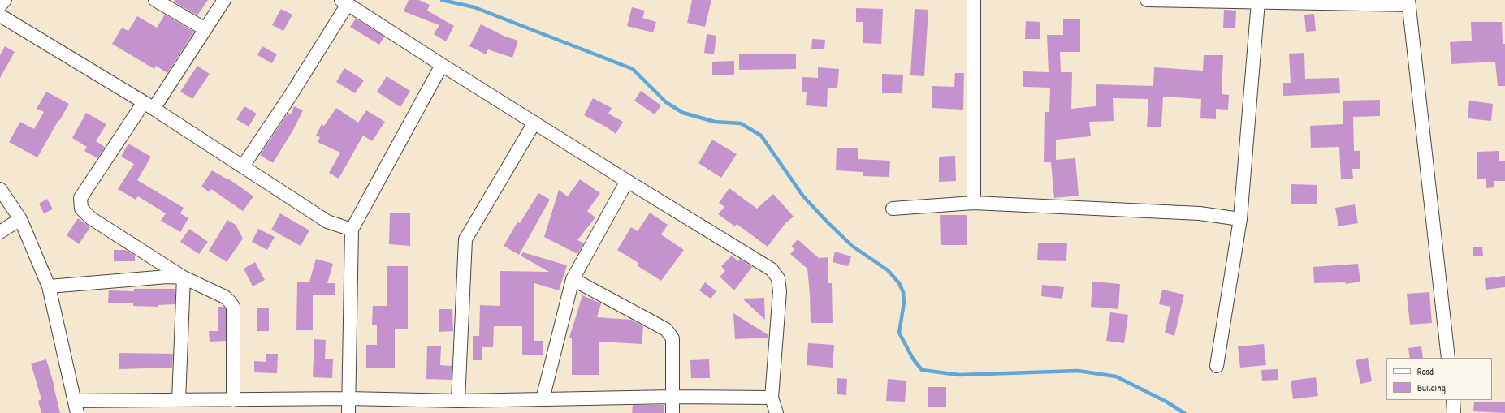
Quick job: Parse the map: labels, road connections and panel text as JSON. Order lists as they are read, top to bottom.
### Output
{
  "legend": ["Road", "Building"]
}
